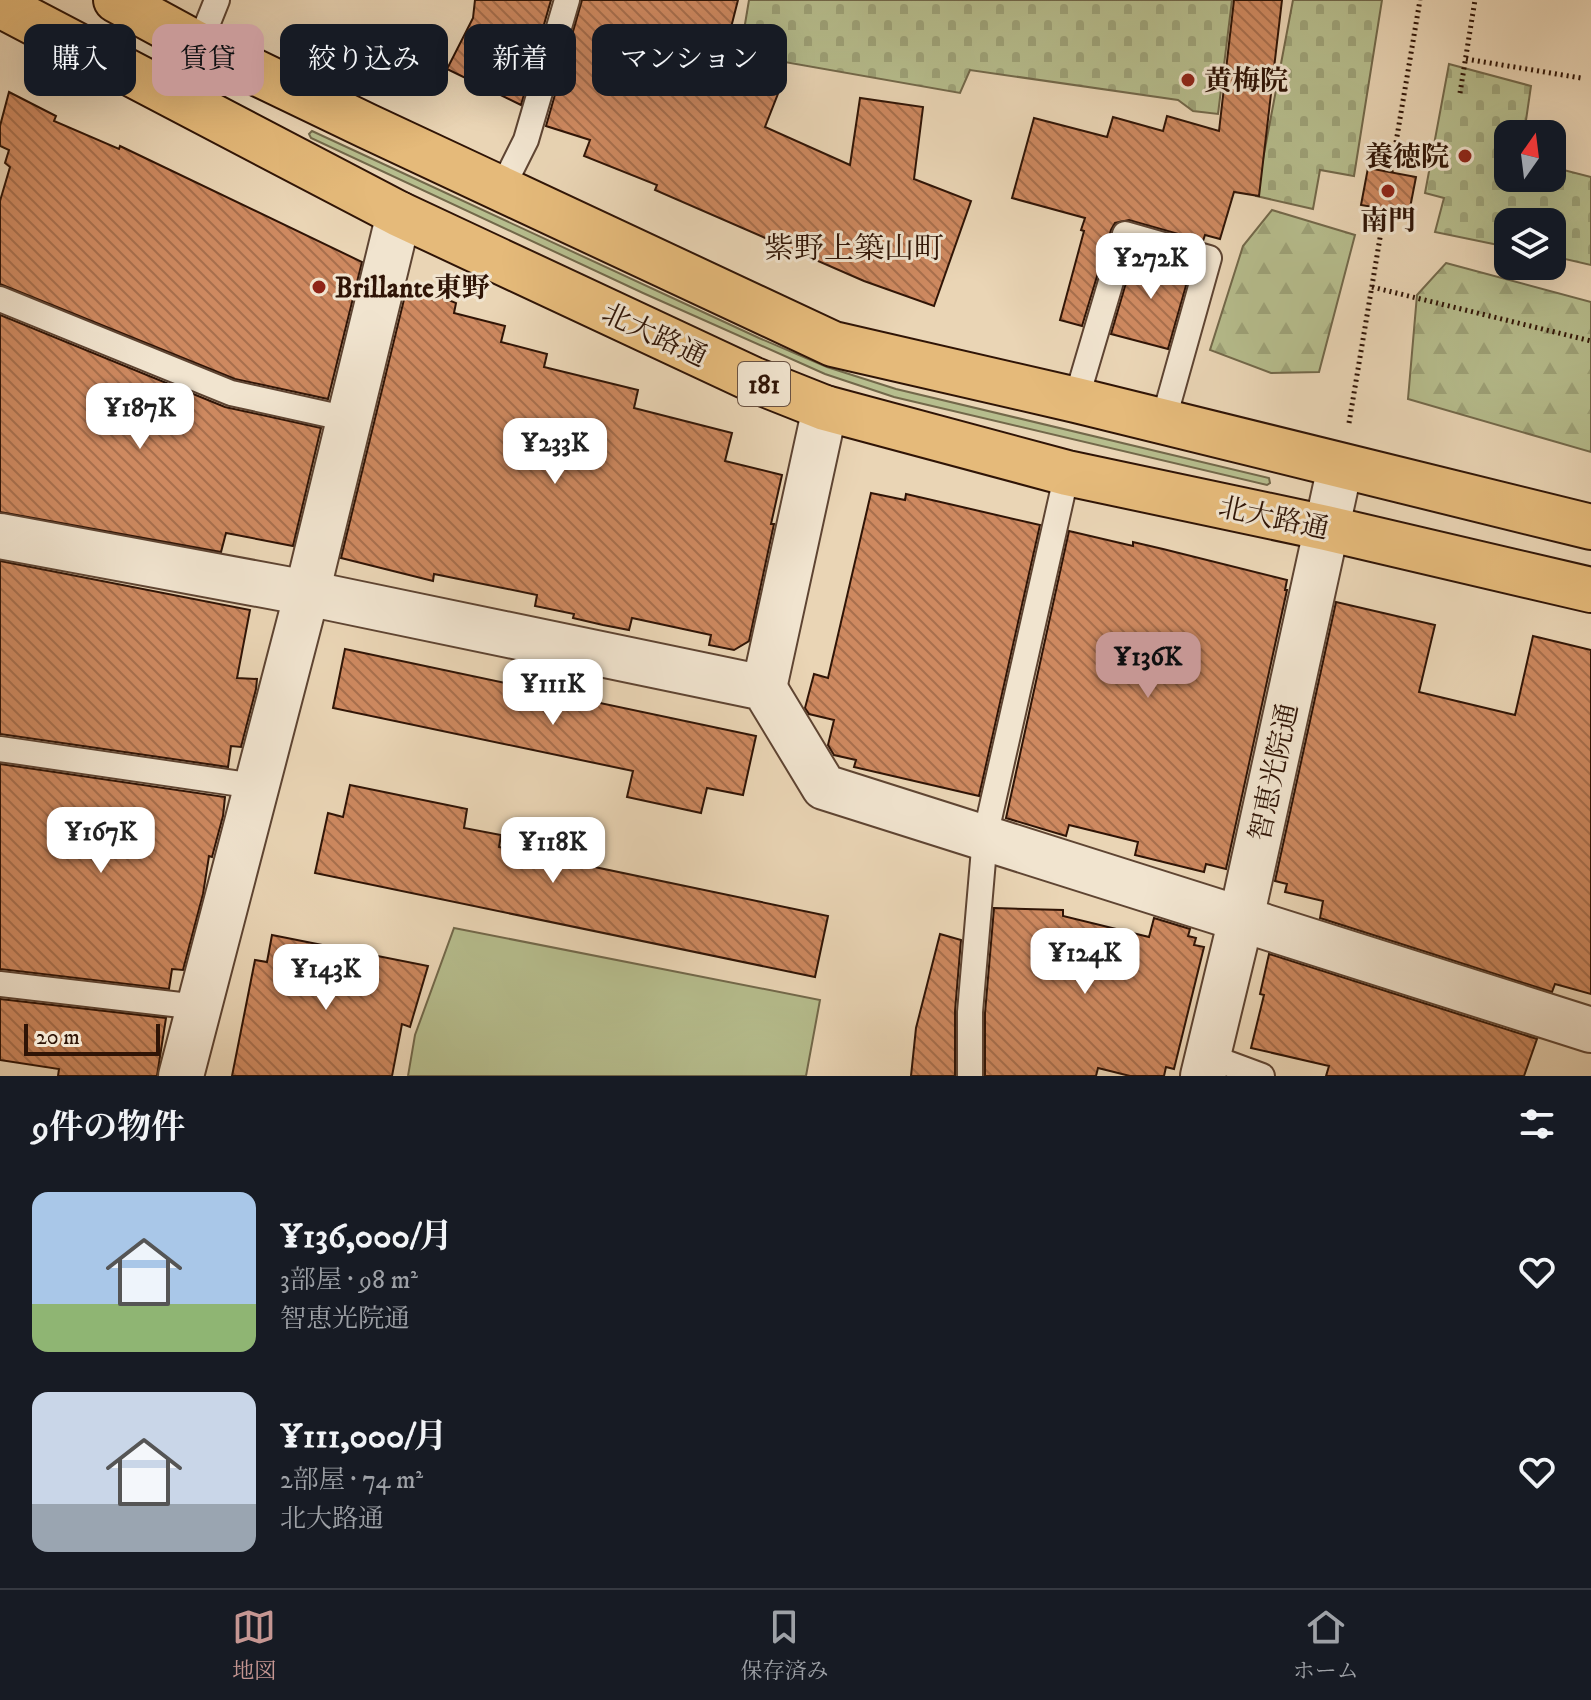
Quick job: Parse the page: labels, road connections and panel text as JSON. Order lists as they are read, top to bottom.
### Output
{
  "streets": {
    "main road": ["北大路通", "181"],
    "street": ["智恵光院通"]
  },
  "crossings": [
    ["北大路通", "智恵光院通"],
    ["181", "智恵光院通"]
  ],
  "districts": ["紫野上築山町"],
  "places": [
    "黄梅院",
    "養徳院",
    "南門",
    "Brillante東野"
  ],
  "scale_bar": "20 m",
  "north": "top",
  "page": {
    "chip": [
      "購入",
      "賃貸",
      "絞り込み",
      "新着",
      "マンション"
    ],
    "price": [
      "¥272K",
      "¥187K",
      "¥233K",
      "¥136K",
      "¥111K",
      "¥167K",
      "¥118K",
      "¥124K",
      "¥143K"
    ],
    "scale": "20 m",
    "heading": "9件の物件",
    "list": [
      {
        "name": "¥136,000/月",
        "note": "3部屋 · 98 m² · 智恵光院通"
      },
      {
        "name": "¥111,000/月",
        "note": "2部屋 · 74 m² · 北大路通"
      }
    ],
    "tabs": ["地図", "保存済み", "ホーム"]
  }
}
